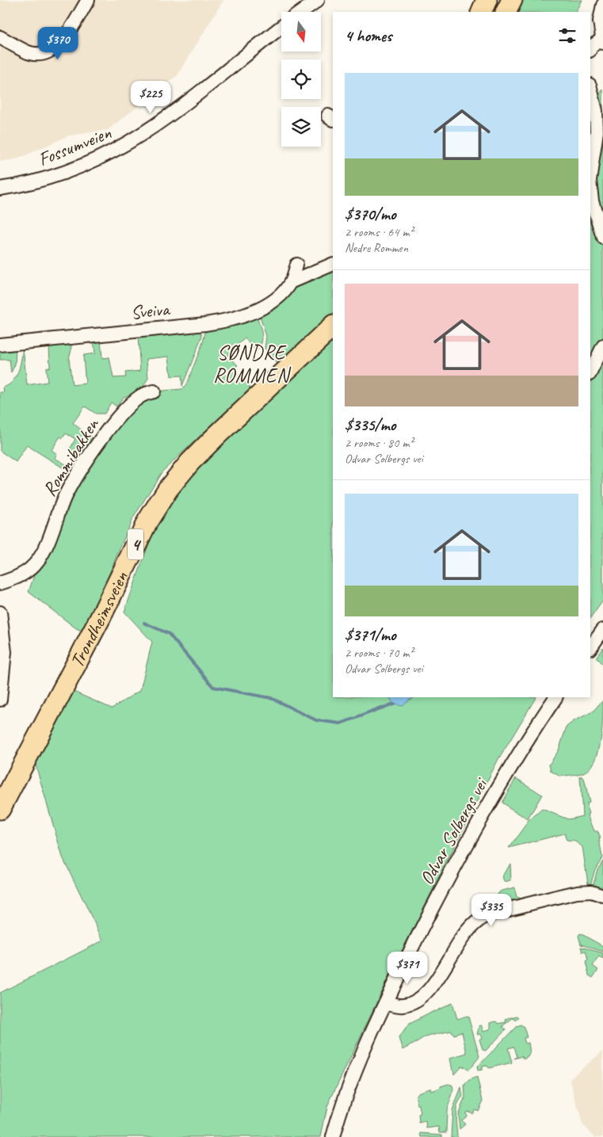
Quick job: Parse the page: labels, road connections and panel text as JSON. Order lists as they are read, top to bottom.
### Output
{
  "streets": {
    "highway": ["4", "Trondheimsveien"],
    "street": [
      "Fossumveien",
      "Sveiva",
      "Rommibakken",
      "Odvar Solbergs vei"
    ]
  },
  "districts": ["SØNDRE ROMMEN"],
  "north": "bottom",
  "page": {
    "heading": "4 homes",
    "price": [
      "$370",
      "$225",
      "$335",
      "$371"
    ],
    "list": [
      {
        "name": "$370/mo",
        "note": "2 rooms · 64 m² · Nedre Rommen"
      },
      {
        "name": "$335/mo",
        "note": "2 rooms · 80 m² · Odvar Solbergs vei"
      },
      {
        "name": "$371/mo",
        "note": "2 rooms · 70 m² · Odvar Solbergs vei"
      }
    ]
  }
}
